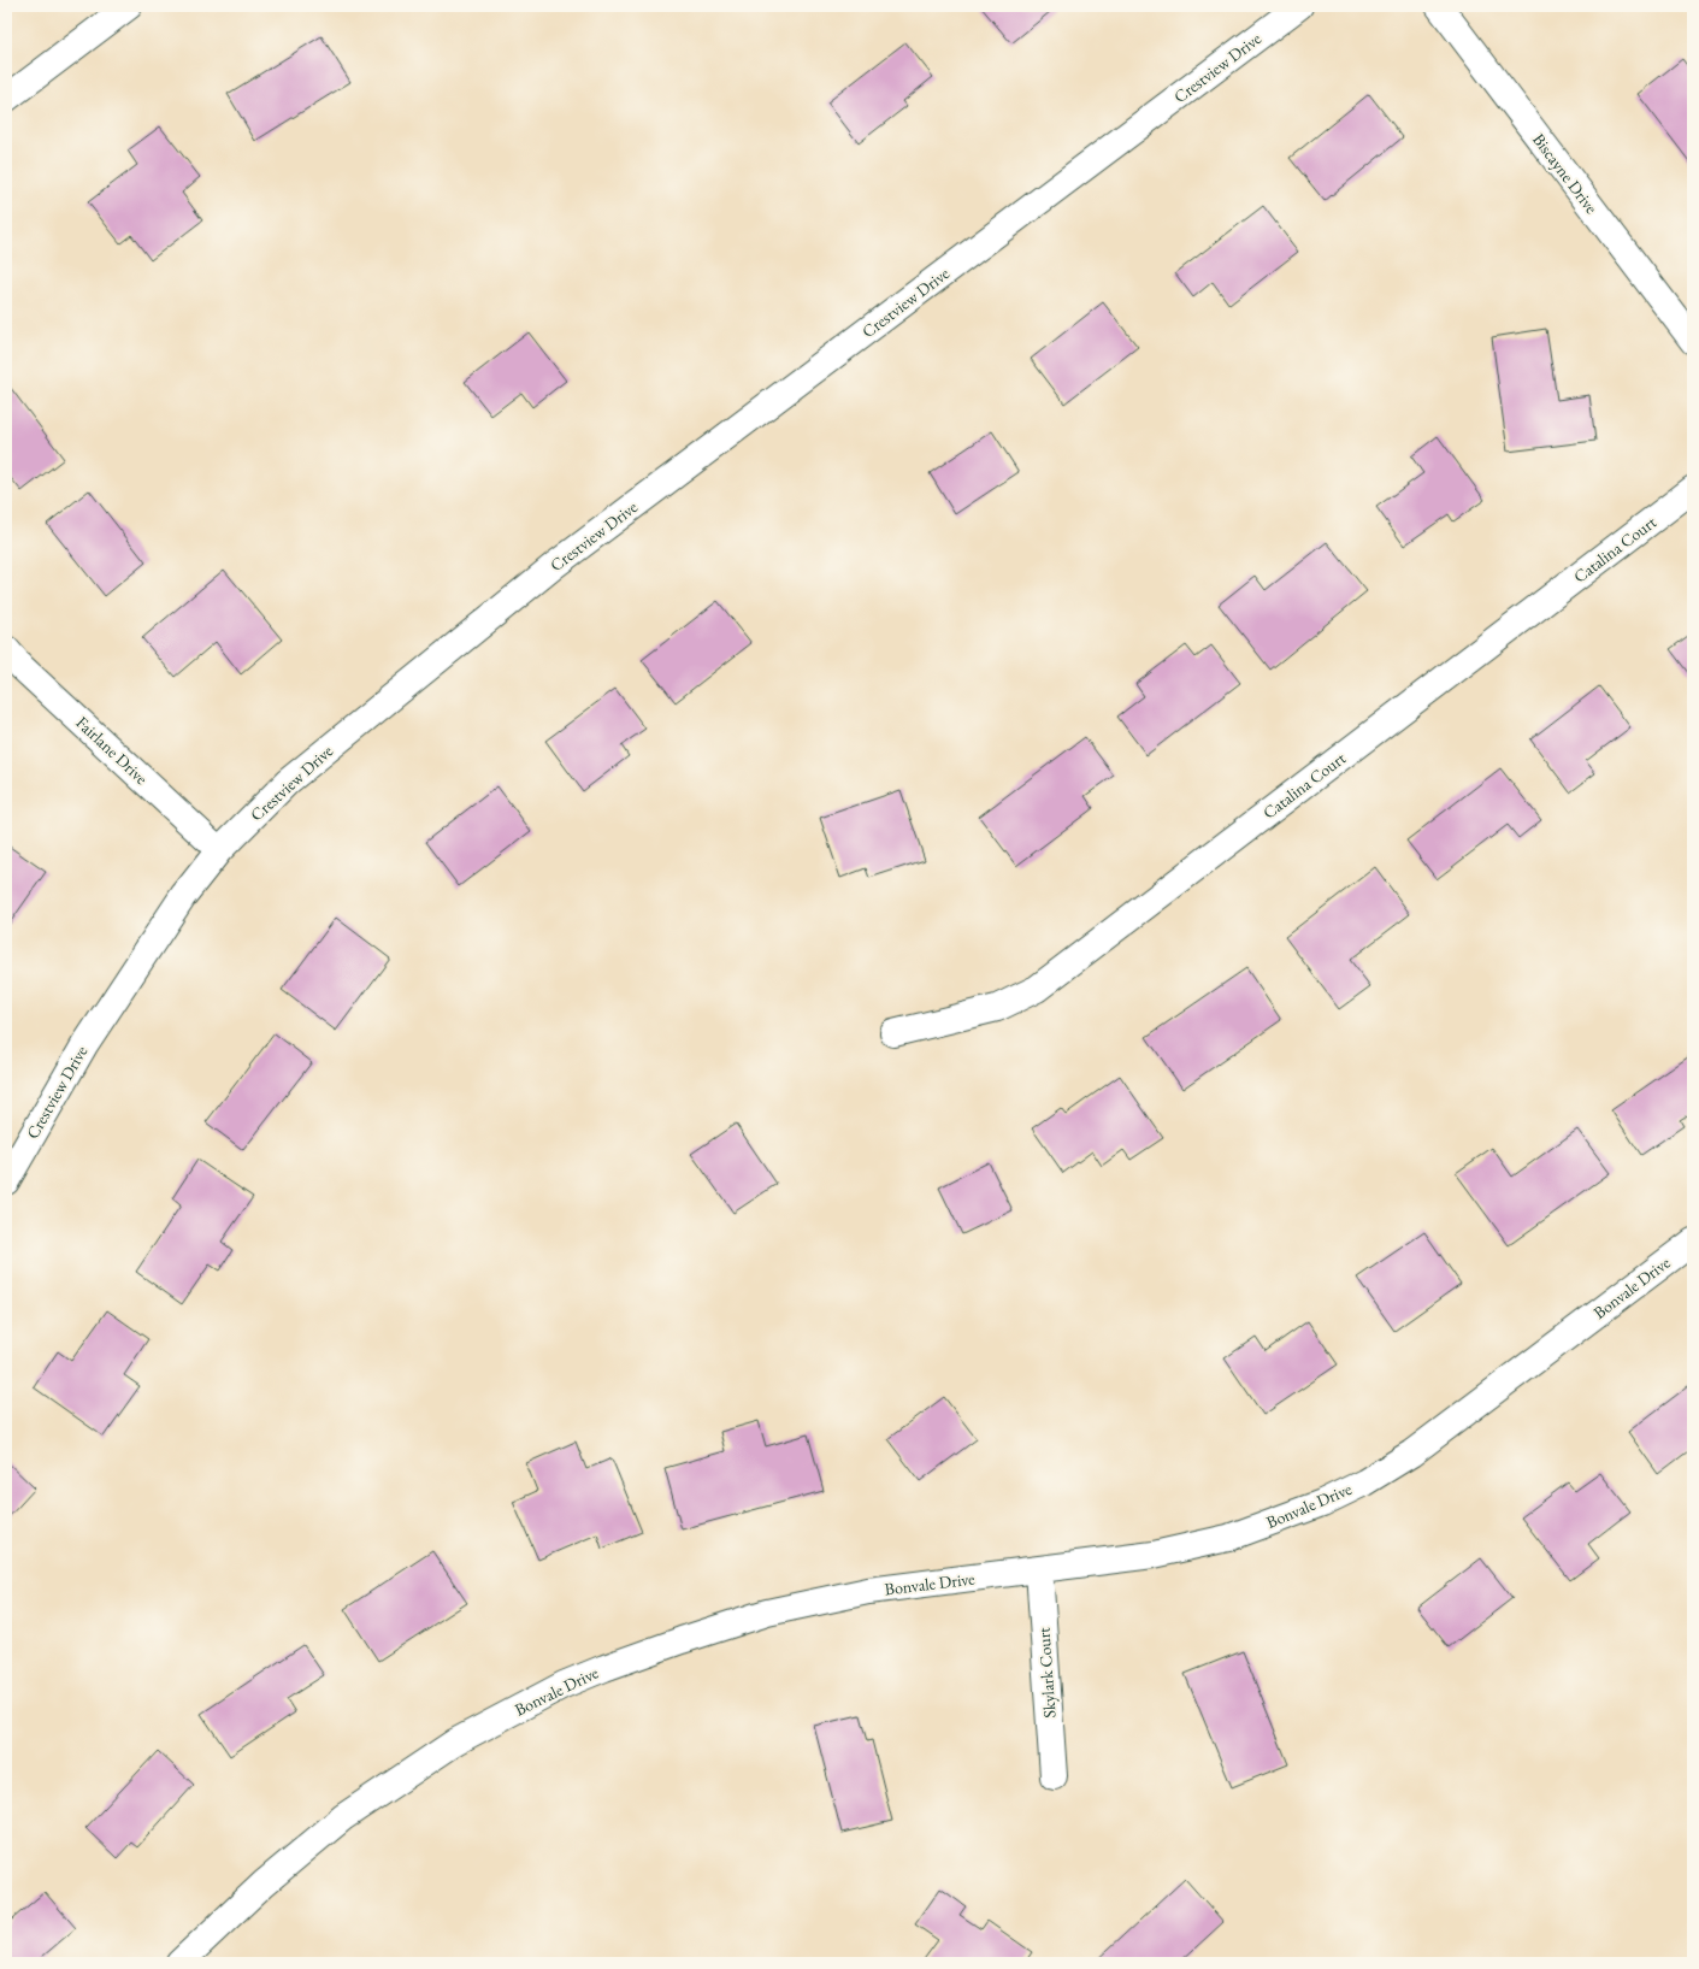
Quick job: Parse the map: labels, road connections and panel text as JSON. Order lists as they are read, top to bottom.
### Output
{
  "streets": {
    "street": [
      "Crestview Drive",
      "Biscayne Drive",
      "Catalina Court",
      "Fairlane Drive",
      "Bonvale Drive",
      "Skylark Court"
    ]
  },
  "crossings": [
    ["Crestview Drive", "Fairlane Drive"],
    ["Bonvale Drive", "Skylark Court"]
  ]
}
